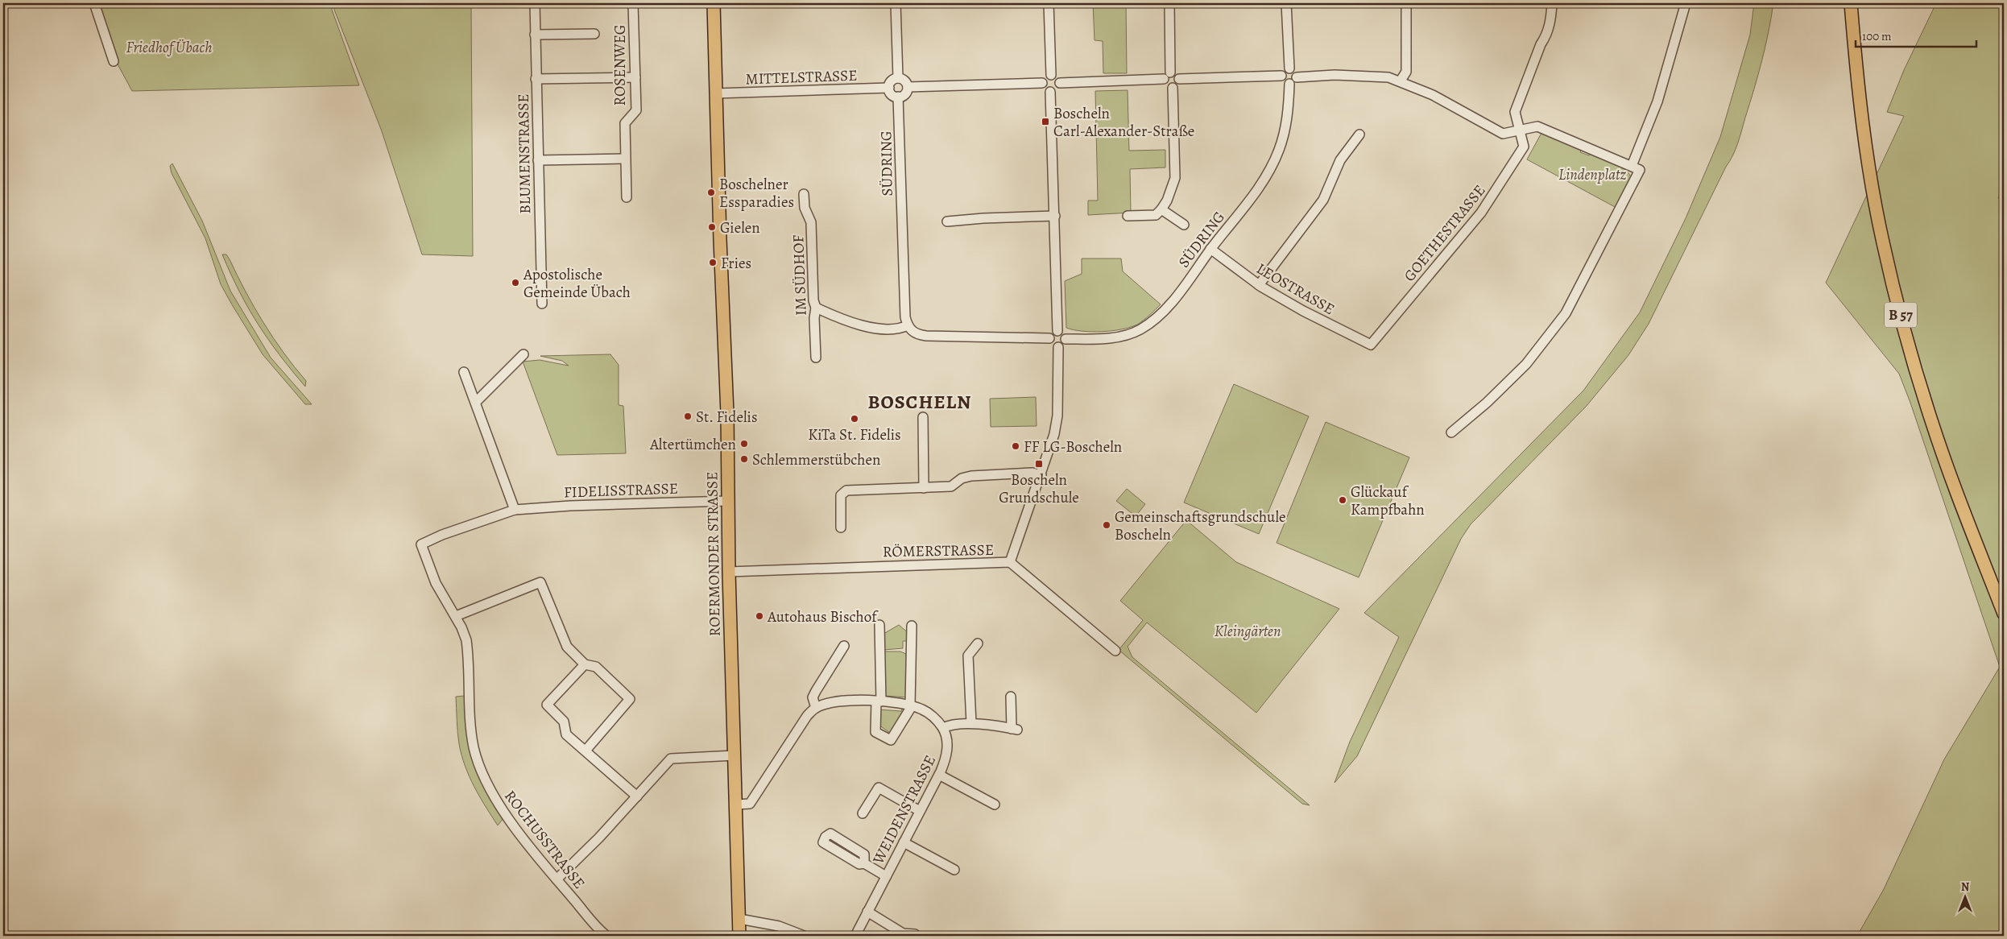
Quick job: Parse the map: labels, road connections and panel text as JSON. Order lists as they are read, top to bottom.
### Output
{
  "streets": {
    "main road": ["B 57", "ROERMONDER STRASSE"],
    "street": [
      "ROSENWEG",
      "MITTELSTRASSE",
      "BLUMENSTRASSE",
      "SÜDRING",
      "GOETHESTRASSE",
      "IM SÜDHOF",
      "LEOSTRASSE",
      "FIDELISSTRASSE",
      "RÖMERSTRASSE",
      "WEIDENSTRASSE",
      "ROCHUSSTRASSE"
    ]
  },
  "crossings": [
    ["MITTELSTRASSE", "SÜDRING"],
    ["MITTELSTRASSE", "ROERMONDER STRASSE"],
    ["SÜDRING", "LEOSTRASSE"],
    ["GOETHESTRASSE", "LEOSTRASSE"],
    ["FIDELISSTRASSE", "ROERMONDER STRASSE"],
    ["FIDELISSTRASSE", "ROCHUSSTRASSE"],
    ["RÖMERSTRASSE", "ROERMONDER STRASSE"]
  ],
  "districts": ["BOSCHELN"],
  "parks": ["Friedhof Übach", "Lindenplatz", "Kleingärten"],
  "places": {
    "transit": ["Boscheln Carl-Alexander-Straße", "Boscheln Grundschule"],
    "other": [
      "Boschelner Essparadies",
      "Gielen",
      "Fries",
      "Apostolische Gemeinde Übach",
      "St. Fidelis",
      "KiTa St. Fidelis",
      "Altertümchen",
      "FF LG-Boscheln",
      "Schlemmerstübchen",
      "Glückauf Kampfbahn",
      "Gemeinschaftsgrundschule Boscheln",
      "Autohaus Bischof"
    ]
  },
  "scale_bar": "100 m",
  "north": "top"
}
